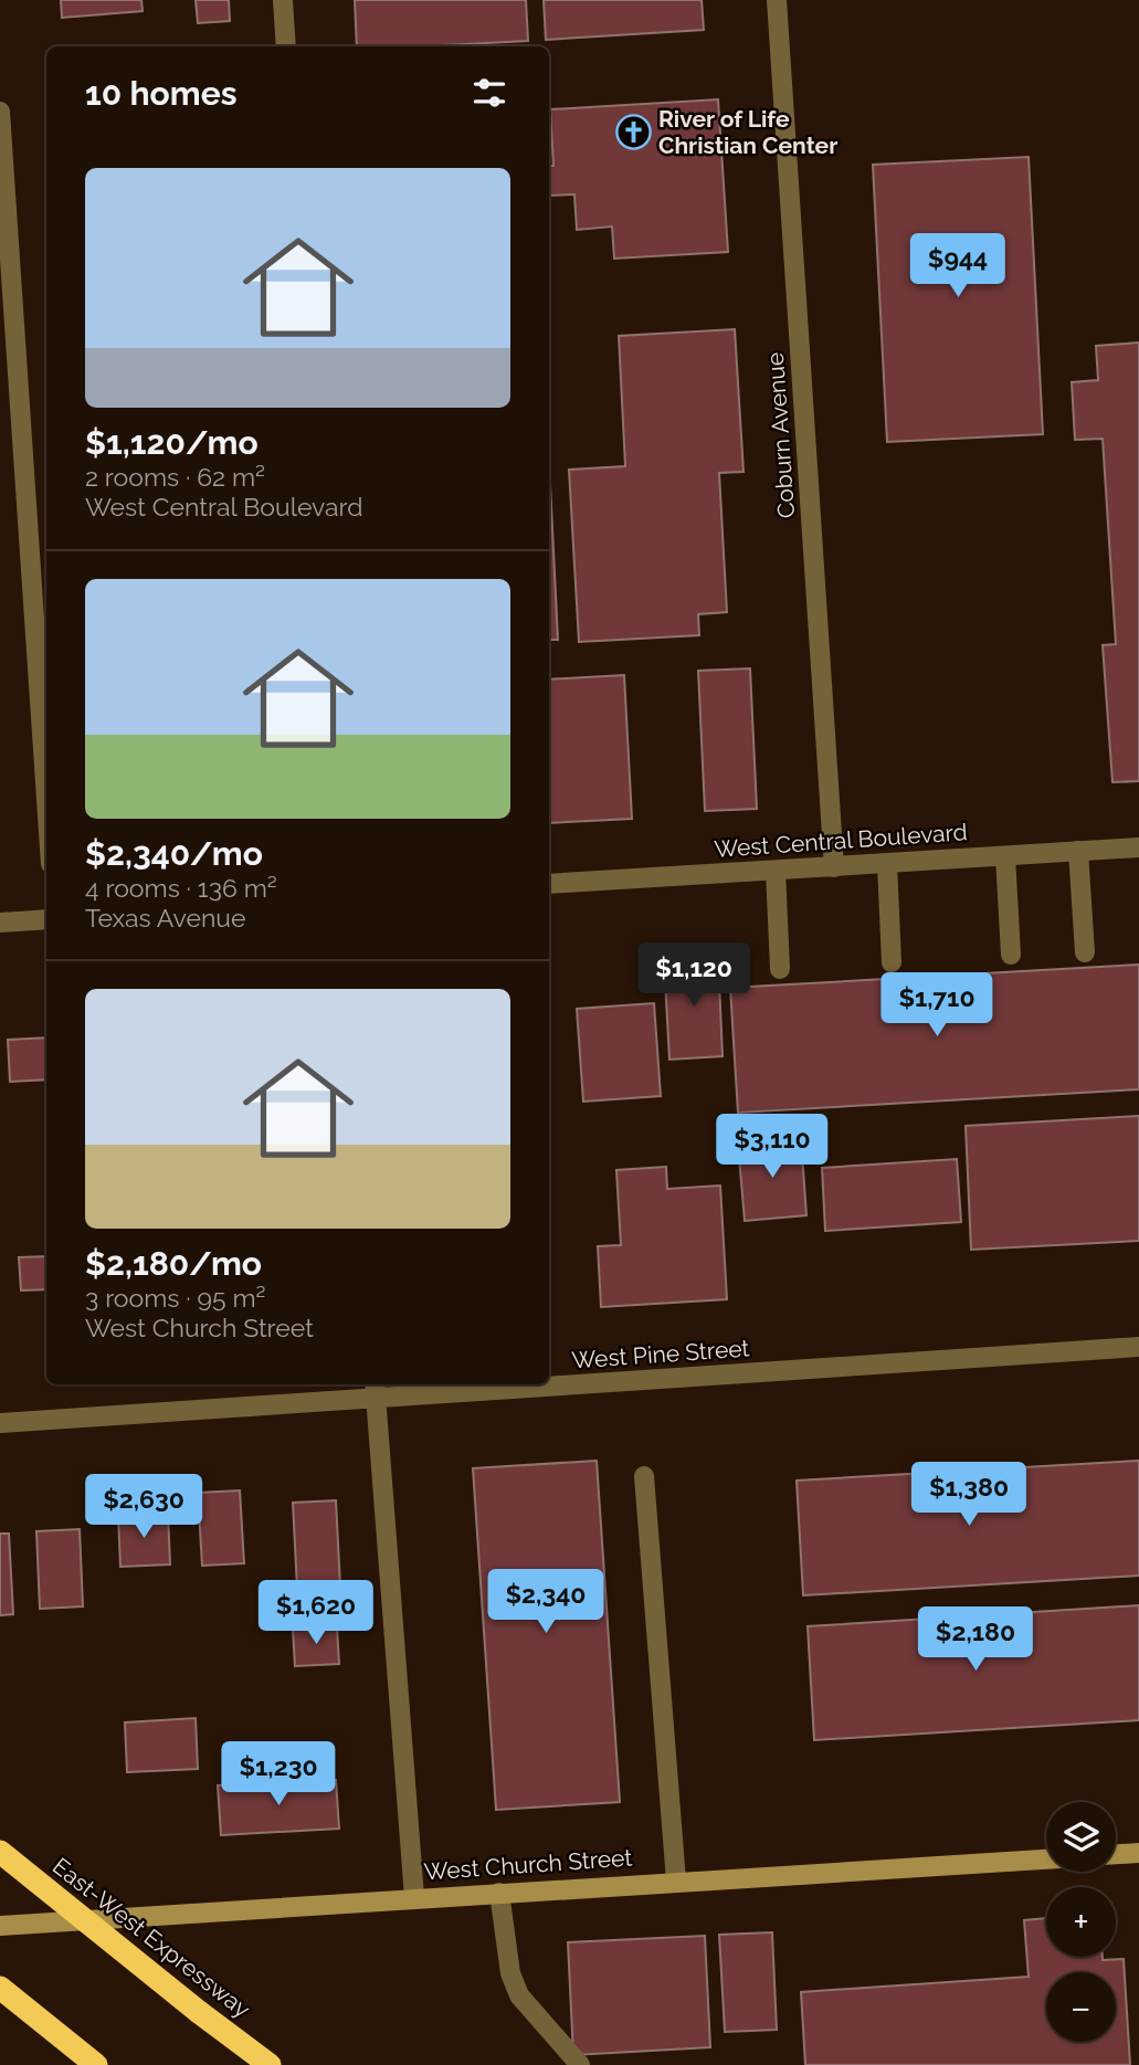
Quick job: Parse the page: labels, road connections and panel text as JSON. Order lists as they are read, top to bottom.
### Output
{
  "streets": {
    "highway": ["East-West Expressway"],
    "street": [
      "Coburn Avenue",
      "West Central Boulevard",
      "West Pine Street",
      "West Church Street"
    ]
  },
  "crossings": [
    ["Coburn Avenue", "West Central Boulevard"]
  ],
  "places": {
    "church": ["River of Life Christian Center"]
  },
  "page": {
    "heading": "10 homes",
    "list": [
      {
        "name": "$1,120/mo",
        "note": "2 rooms · 62 m² · West Central Boulevard"
      },
      {
        "name": "$2,340/mo",
        "note": "4 rooms · 136 m² · Texas Avenue"
      },
      {
        "name": "$2,180/mo",
        "note": "3 rooms · 95 m² · West Church Street"
      }
    ],
    "price": [
      "$944",
      "$1,120",
      "$1,710",
      "$3,110",
      "$1,380",
      "$2,630",
      "$2,340",
      "$1,620",
      "$2,180",
      "$1,230"
    ],
    "map_buttons": ["+", "−"]
  }
}
